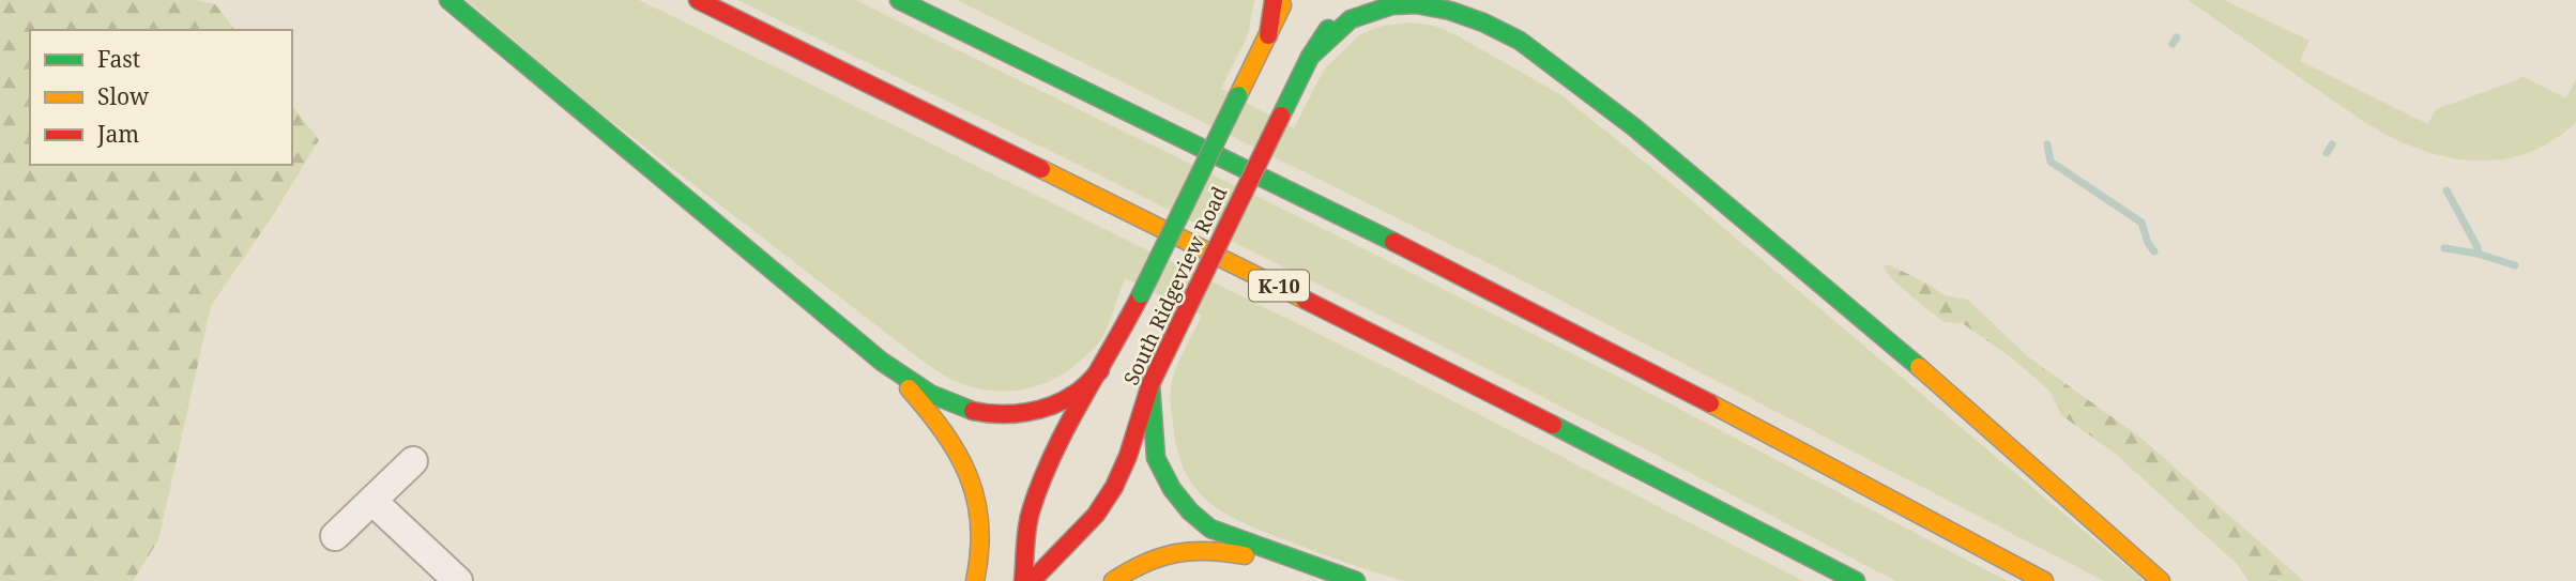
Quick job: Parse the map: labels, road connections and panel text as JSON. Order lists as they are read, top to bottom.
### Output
{
  "streets": {
    "main road": ["South Ridgeview Road", "K-10"]
  },
  "legend": ["Fast", "Slow", "Jam"]
}
